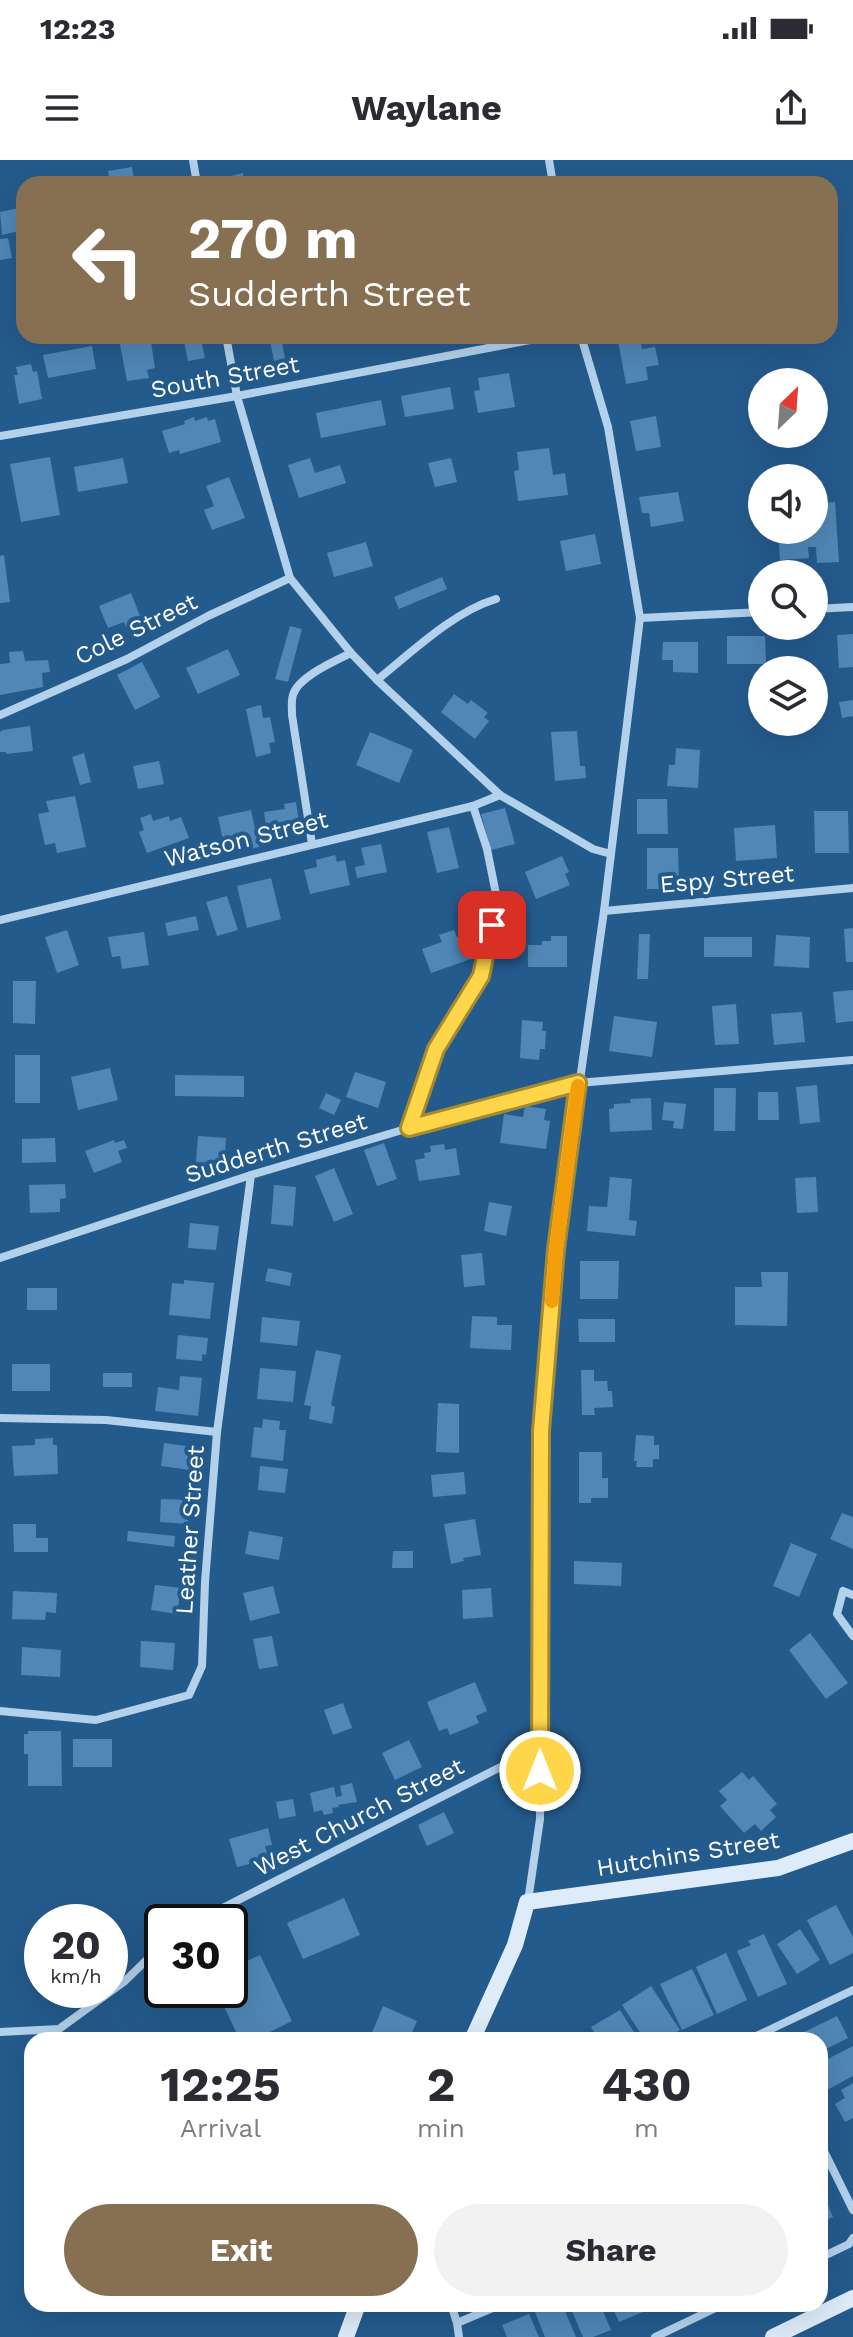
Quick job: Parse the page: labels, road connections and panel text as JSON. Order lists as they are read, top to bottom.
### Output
{
  "streets": {
    "street": [
      "South Street",
      "Cole Street",
      "Watson Street",
      "Espy Street",
      "Sudderth Street",
      "Leather Street",
      "West Church Street",
      "Hutchins Street"
    ]
  },
  "crossings": [
    ["Sudderth Street", "Leather Street"]
  ],
  "north": "top right",
  "page": {
    "status": "12:23",
    "header": "Waylane",
    "turn": ["270 m", "Sudderth Street"],
    "speed": "20 km/h",
    "limit": "30",
    "eta": [
      "12:25",
      "Arrival",
      "2",
      "min",
      "430",
      "m"
    ],
    "buttons": ["Exit", "Share"]
  }
}
